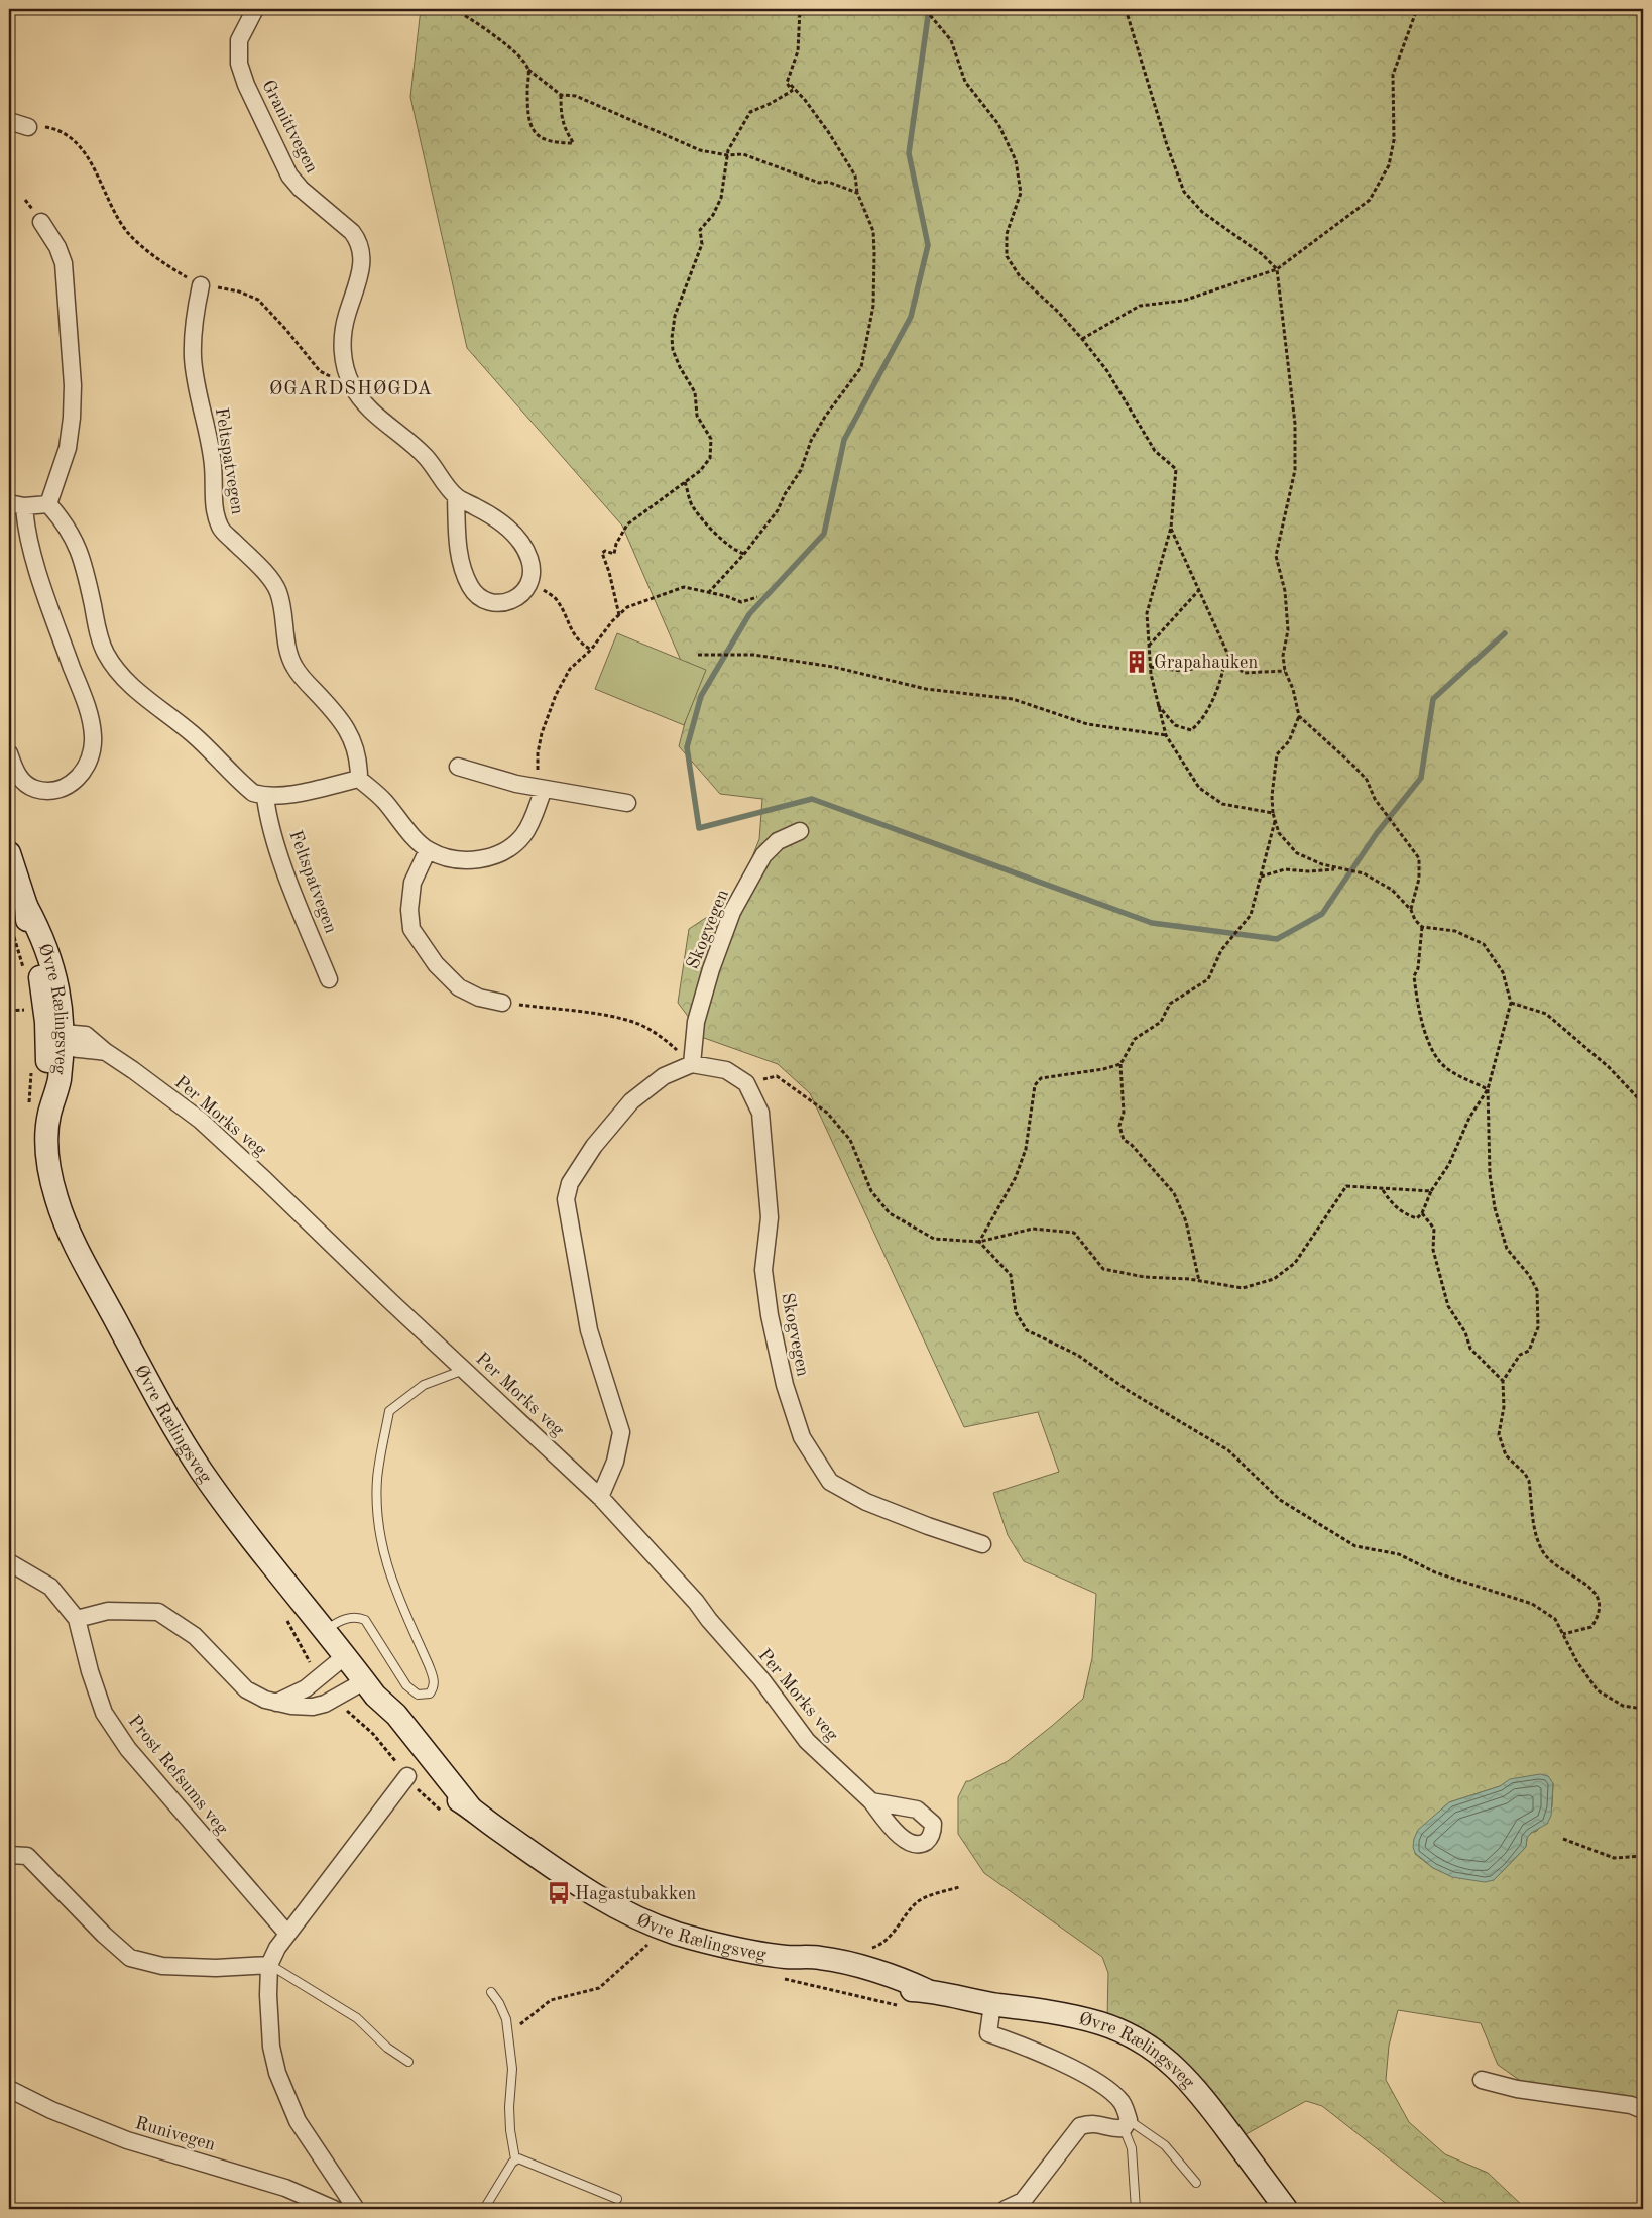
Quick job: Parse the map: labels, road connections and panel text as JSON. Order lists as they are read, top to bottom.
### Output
{
  "streets": {
    "main road": ["Øvre Rælingsveg"],
    "street": [
      "Granittvegen",
      "Feltspatvegen",
      "Skogvegen",
      "Per Morks veg",
      "Prost Refsums veg",
      "Runivegen"
    ]
  },
  "crossings": [
    ["Øvre Rælingsveg", "Per Morks veg"]
  ],
  "districts": ["ØGARDSHØGDA"],
  "places": {
    "building": ["Grapahauken"],
    "bus stop": ["Hagastubakken"]
  }
}
